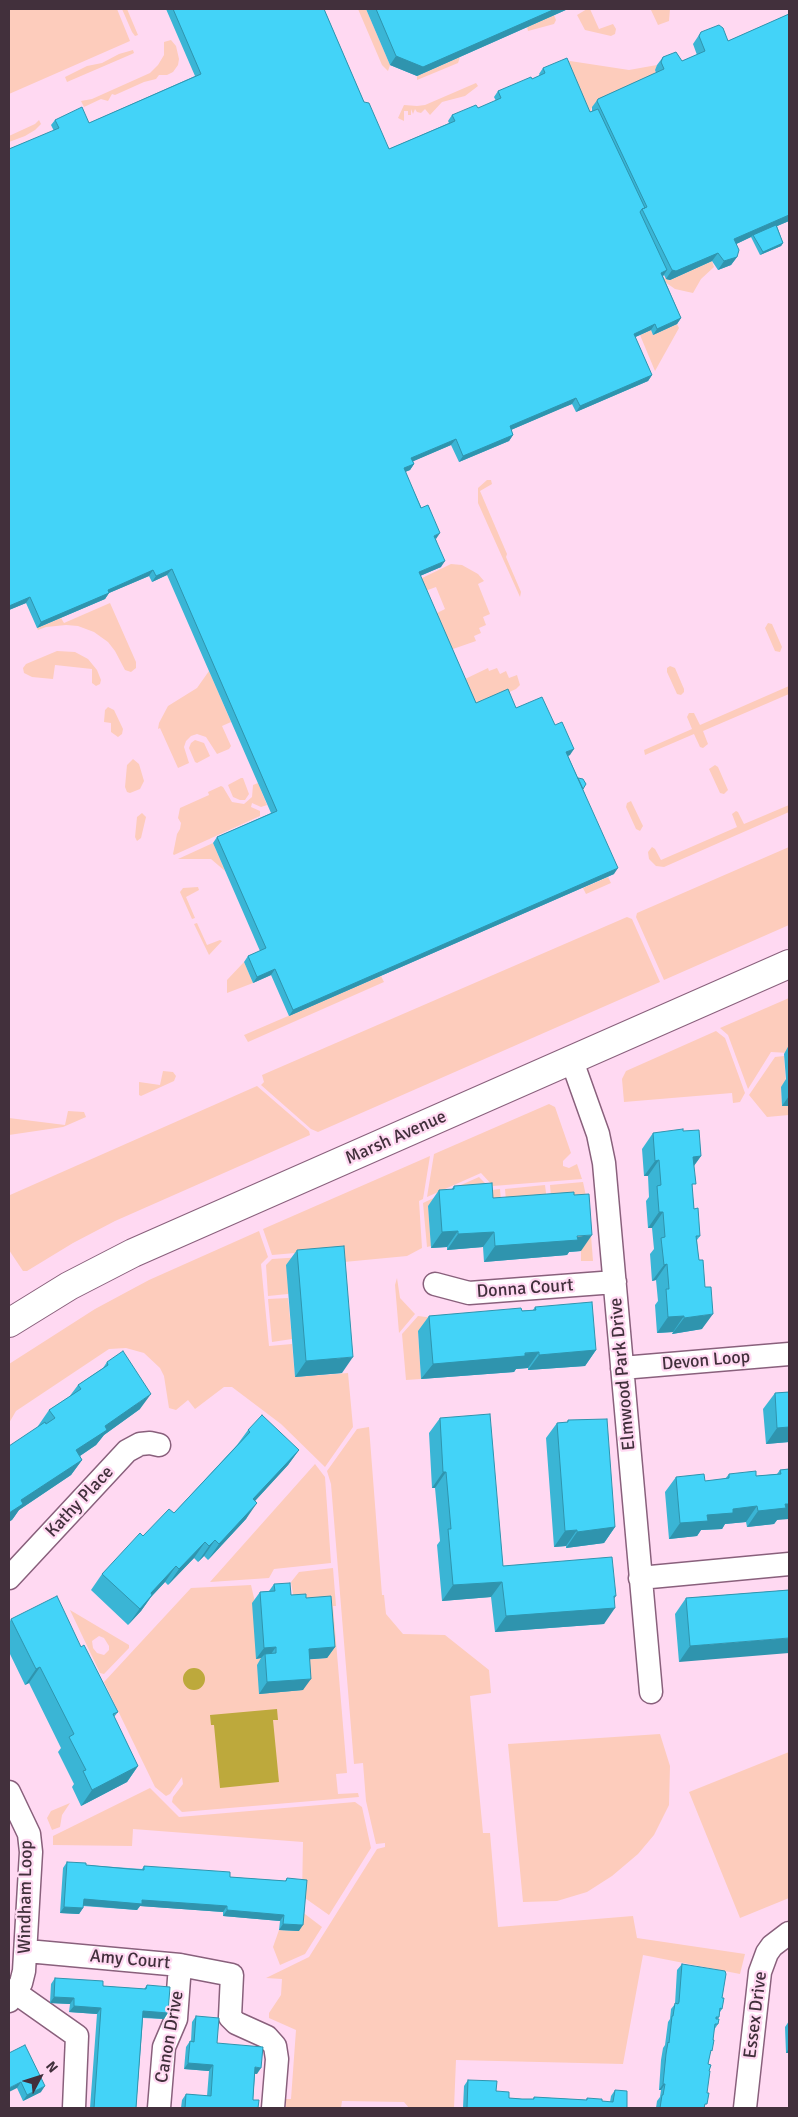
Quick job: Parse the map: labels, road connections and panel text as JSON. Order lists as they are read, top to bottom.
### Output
{
  "streets": {
    "street": [
      "Marsh Avenue",
      "Donna Court",
      "Devon Loop",
      "Elmwood Park Drive",
      "Kathy Place",
      "Windham Loop",
      "Amy Court",
      "Essex Drive",
      "Canon Drive"
    ]
  },
  "crossings": [
    ["Marsh Avenue", "Elmwood Park Drive"],
    ["Donna Court", "Elmwood Park Drive"],
    ["Devon Loop", "Elmwood Park Drive"],
    ["Windham Loop", "Amy Court"],
    ["Amy Court", "Canon Drive"]
  ],
  "north": "top right"
}
